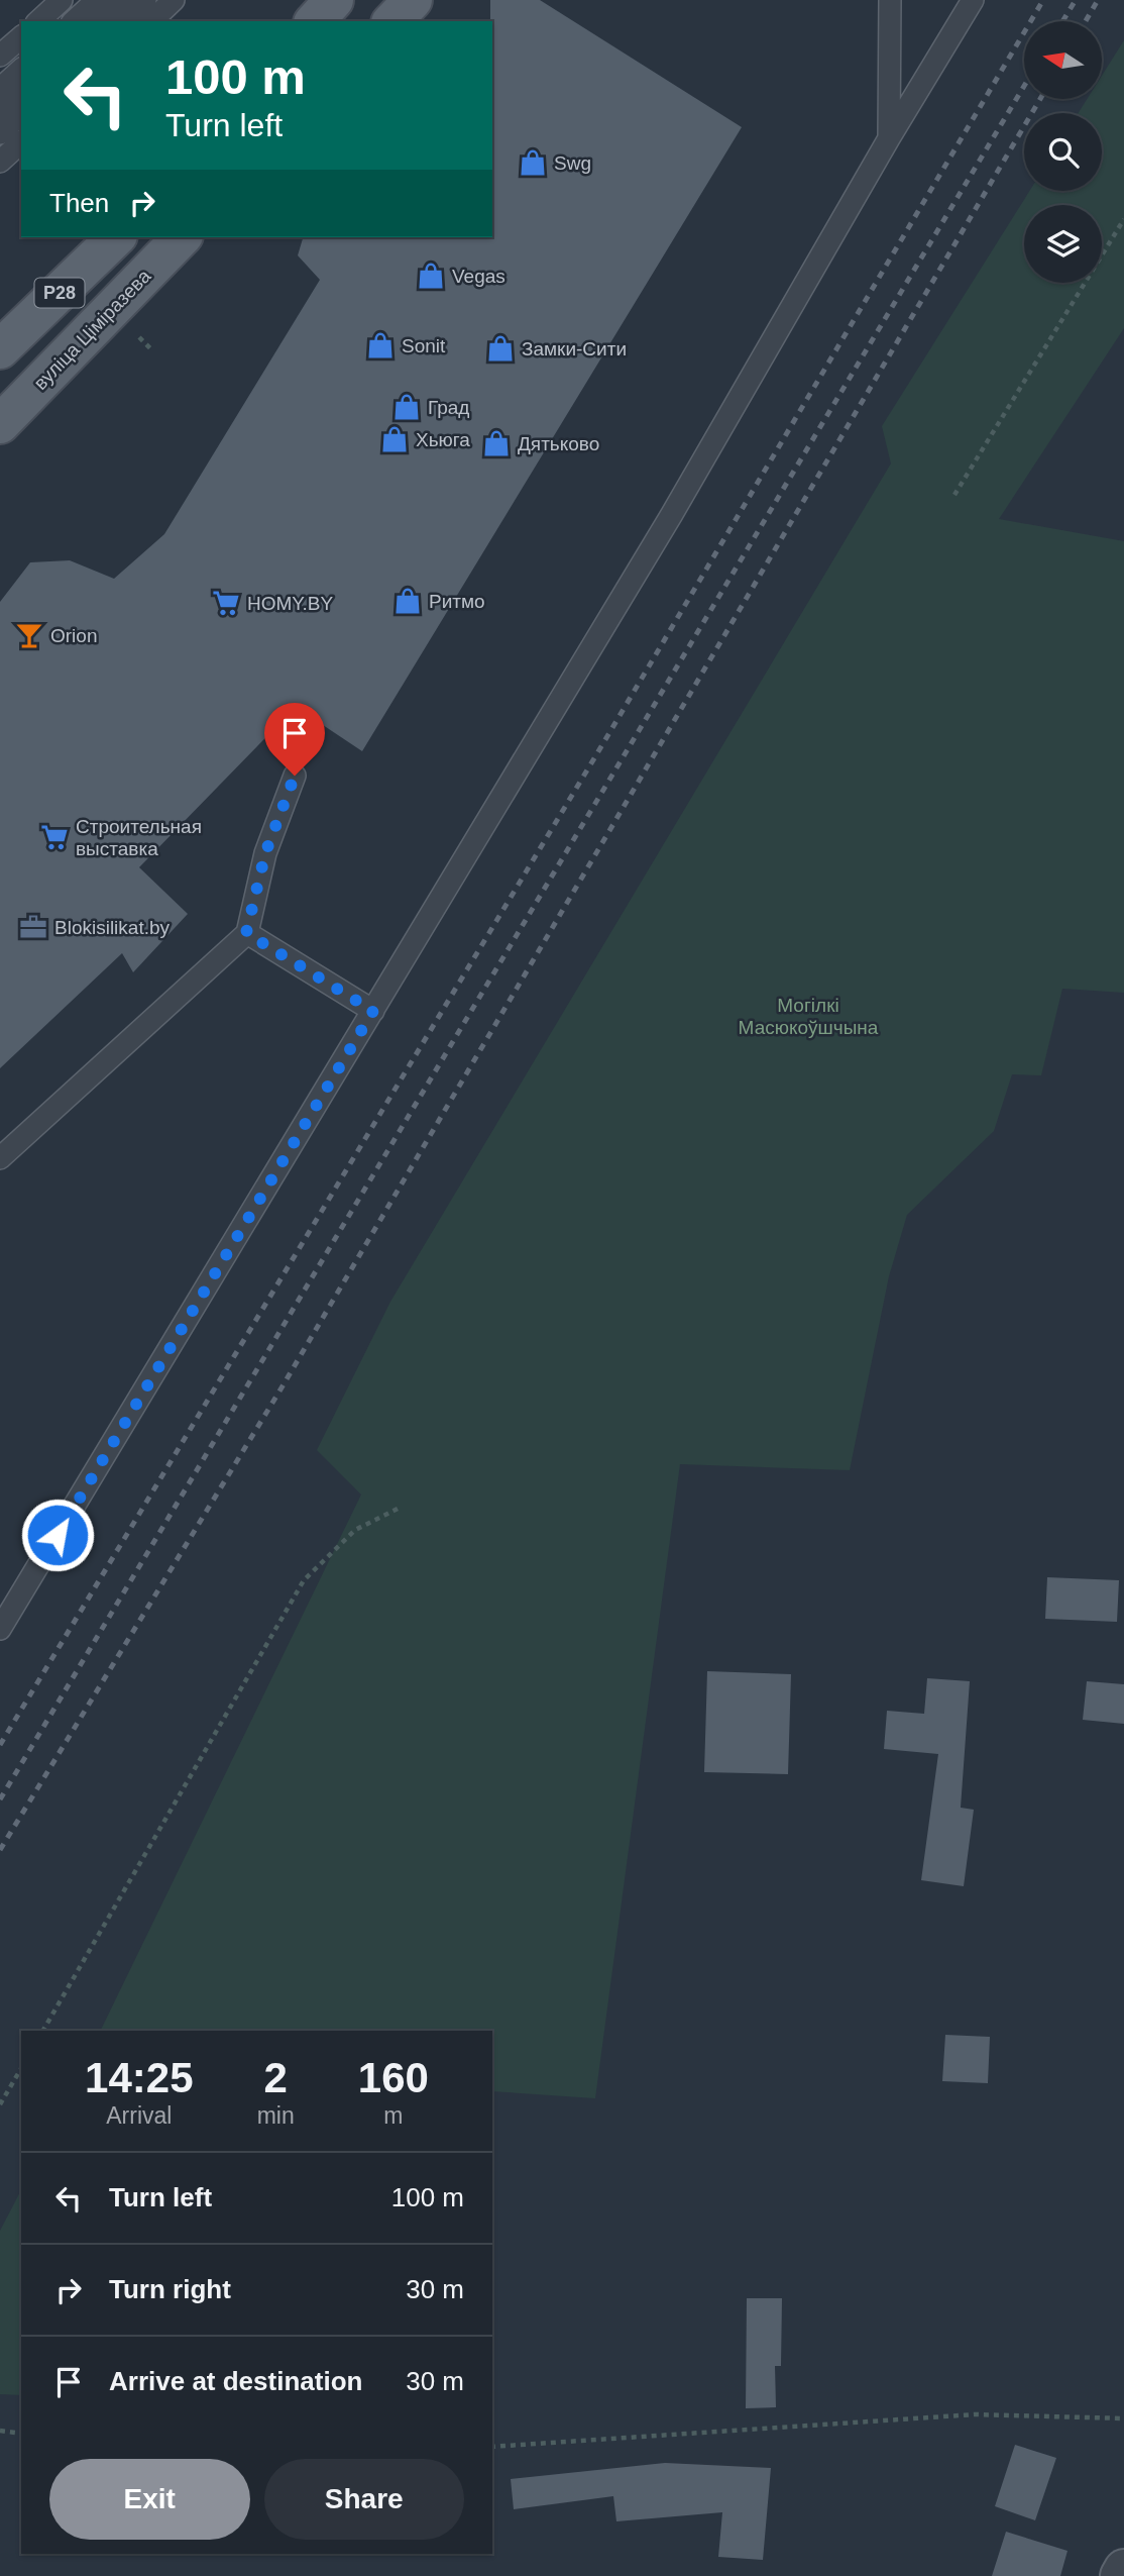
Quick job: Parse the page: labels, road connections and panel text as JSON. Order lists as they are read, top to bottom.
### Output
{
  "streets": {
    "main road": ["Р28", "вуліца Ціміразева"]
  },
  "parks": ["Могілкі Масюкоўшчына"],
  "places": {
    "shop": [
      "Swg",
      "Vegas",
      "Sonit",
      "Замки-Сити",
      "Град",
      "Хьюга",
      "Дятьково",
      "Ритмо"
    ],
    "supermarket": ["HOMY.BY", "Строительная выставка"],
    "bar": ["Orion"],
    "office": ["Blokisilikat.by"]
  },
  "north": "left",
  "page": {
    "turn": ["100 m", "Turn left"],
    "then": "Then",
    "eta": [
      "14:25",
      "Arrival",
      "2",
      "min",
      "160",
      "m"
    ],
    "list": [
      {
        "name": "Turn left",
        "value": "100 m"
      },
      {
        "name": "Turn right",
        "value": "30 m"
      },
      {
        "name": "Arrive at destination",
        "value": "30 m"
      }
    ],
    "buttons": ["Exit", "Share"]
  }
}
